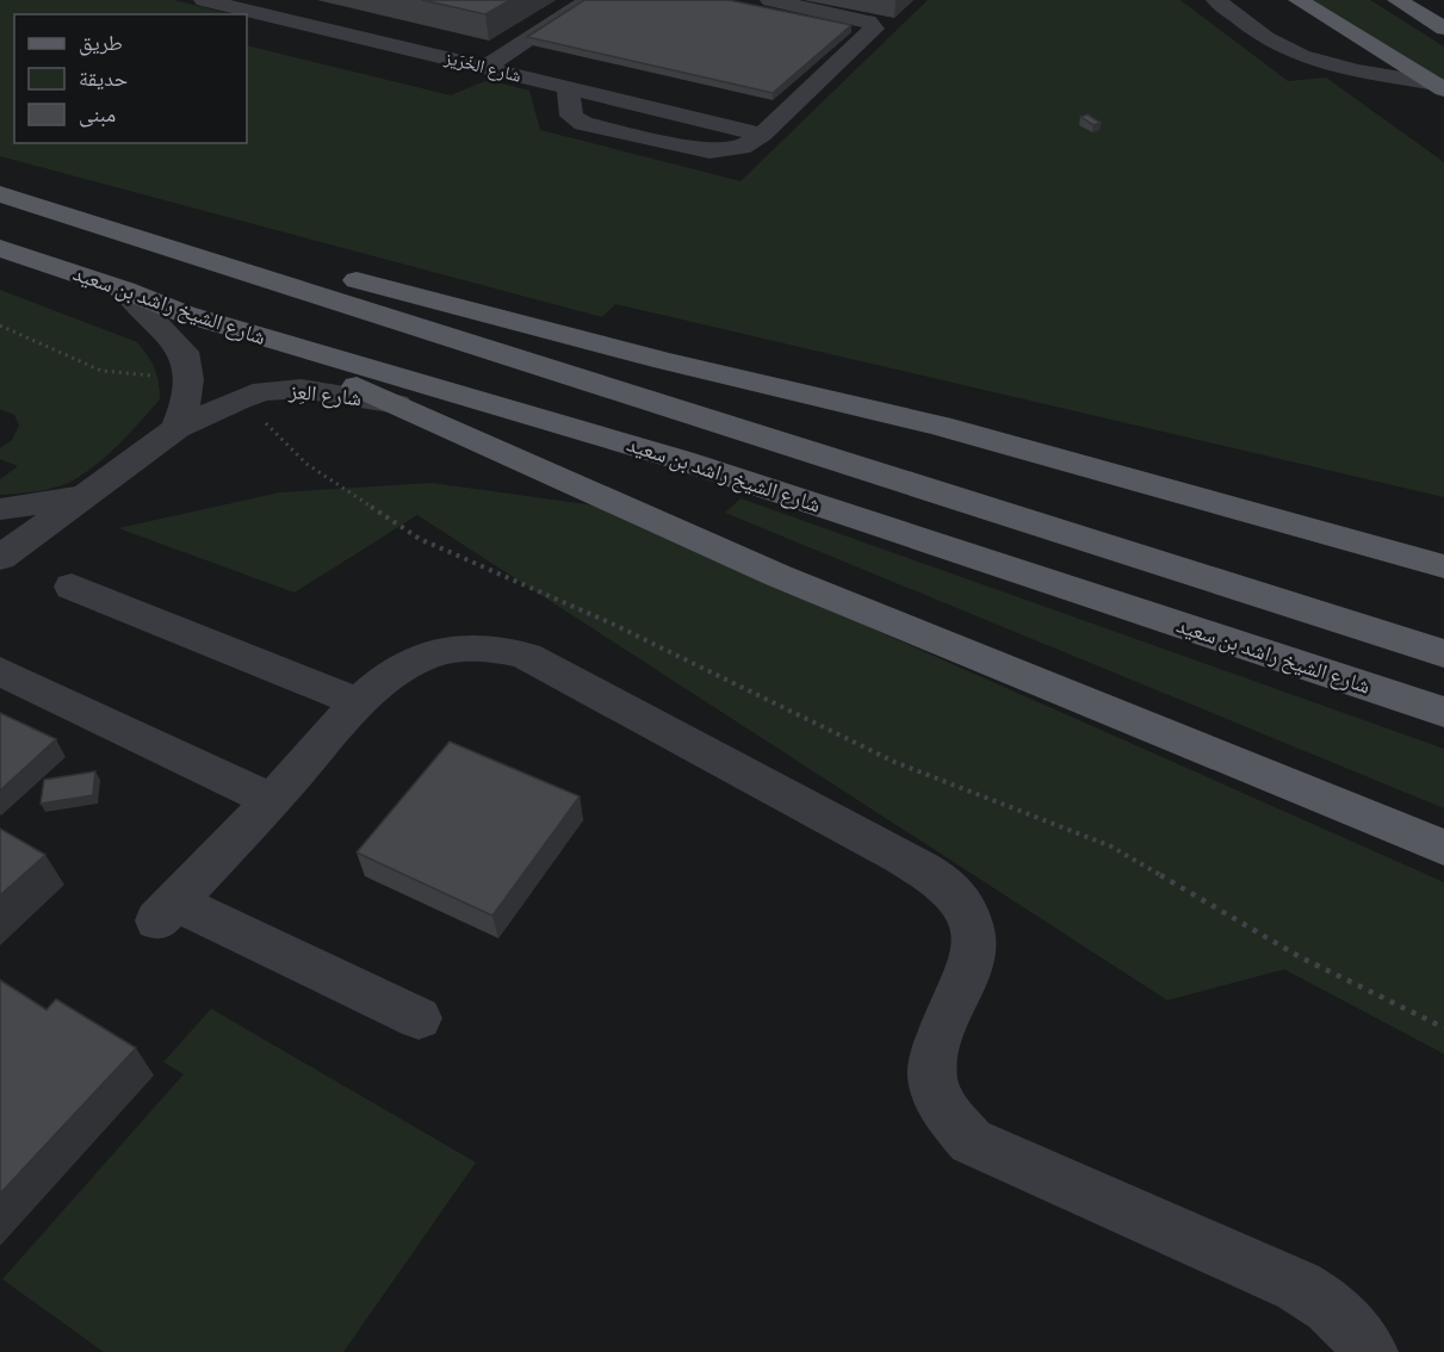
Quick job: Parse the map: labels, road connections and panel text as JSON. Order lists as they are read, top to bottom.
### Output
{
  "streets": {
    "main road": ["شارع الشيخ راشد بن سعيد"],
    "street": ["شارع الخّرَيز", "شارع العِز"]
  },
  "legend": ["طريق", "حديقة", "مبنى"]
}
